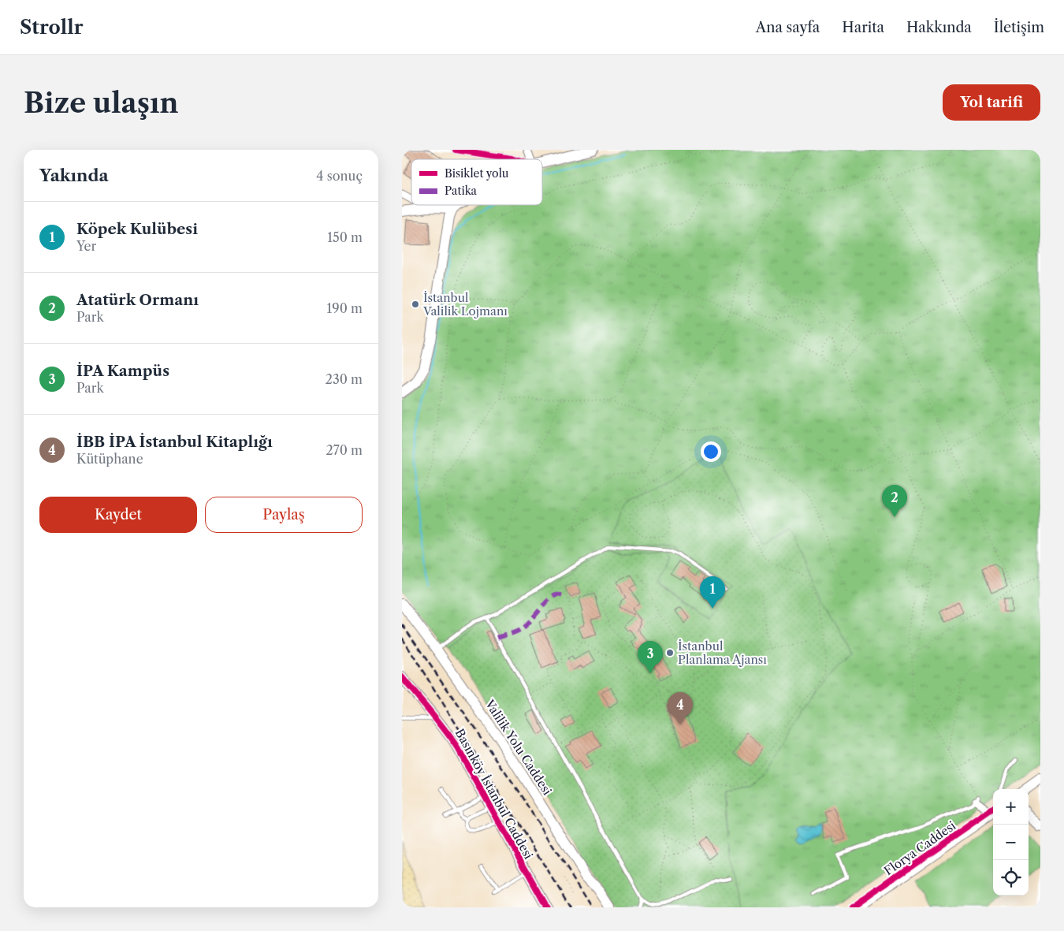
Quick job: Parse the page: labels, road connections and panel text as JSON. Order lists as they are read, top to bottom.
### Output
{
  "streets": {
    "main road": ["Valilik Yolu Caddesi", "Basınköy İstanbul Caddesi", "Florya Caddesi"]
  },
  "places": ["İstanbul Valilik Lojmanı", "İstanbul Planlama Ajansı"],
  "legend": ["Bisiklet yolu", "Patika"],
  "page": {
    "header": "Strollr",
    "nav": [
      "Ana sayfa",
      "Harita",
      "Hakkında",
      "İletişim"
    ],
    "buttons": [
      "Yol tarifi",
      ["Kaydet", "Paylaş"]
    ],
    "title": "Bize ulaşın",
    "heading": ["Yakında", "4 sonuç"],
    "list": [
      {
        "mark": "1",
        "name": "Köpek Kulübesi",
        "note": "Yer",
        "value": "150 m"
      },
      {
        "mark": "2",
        "name": "Atatürk Ormanı",
        "note": "Park",
        "value": "190 m"
      },
      {
        "mark": "3",
        "name": "İPA Kampüs",
        "note": "Park",
        "value": "230 m"
      },
      {
        "mark": "4",
        "name": "İBB İPA İstanbul Kitaplığı",
        "note": "Kütüphane",
        "value": "270 m"
      }
    ],
    "pins": [
      "2",
      "1",
      "3",
      "4"
    ],
    "map_buttons": ["+", "−"]
  }
}
